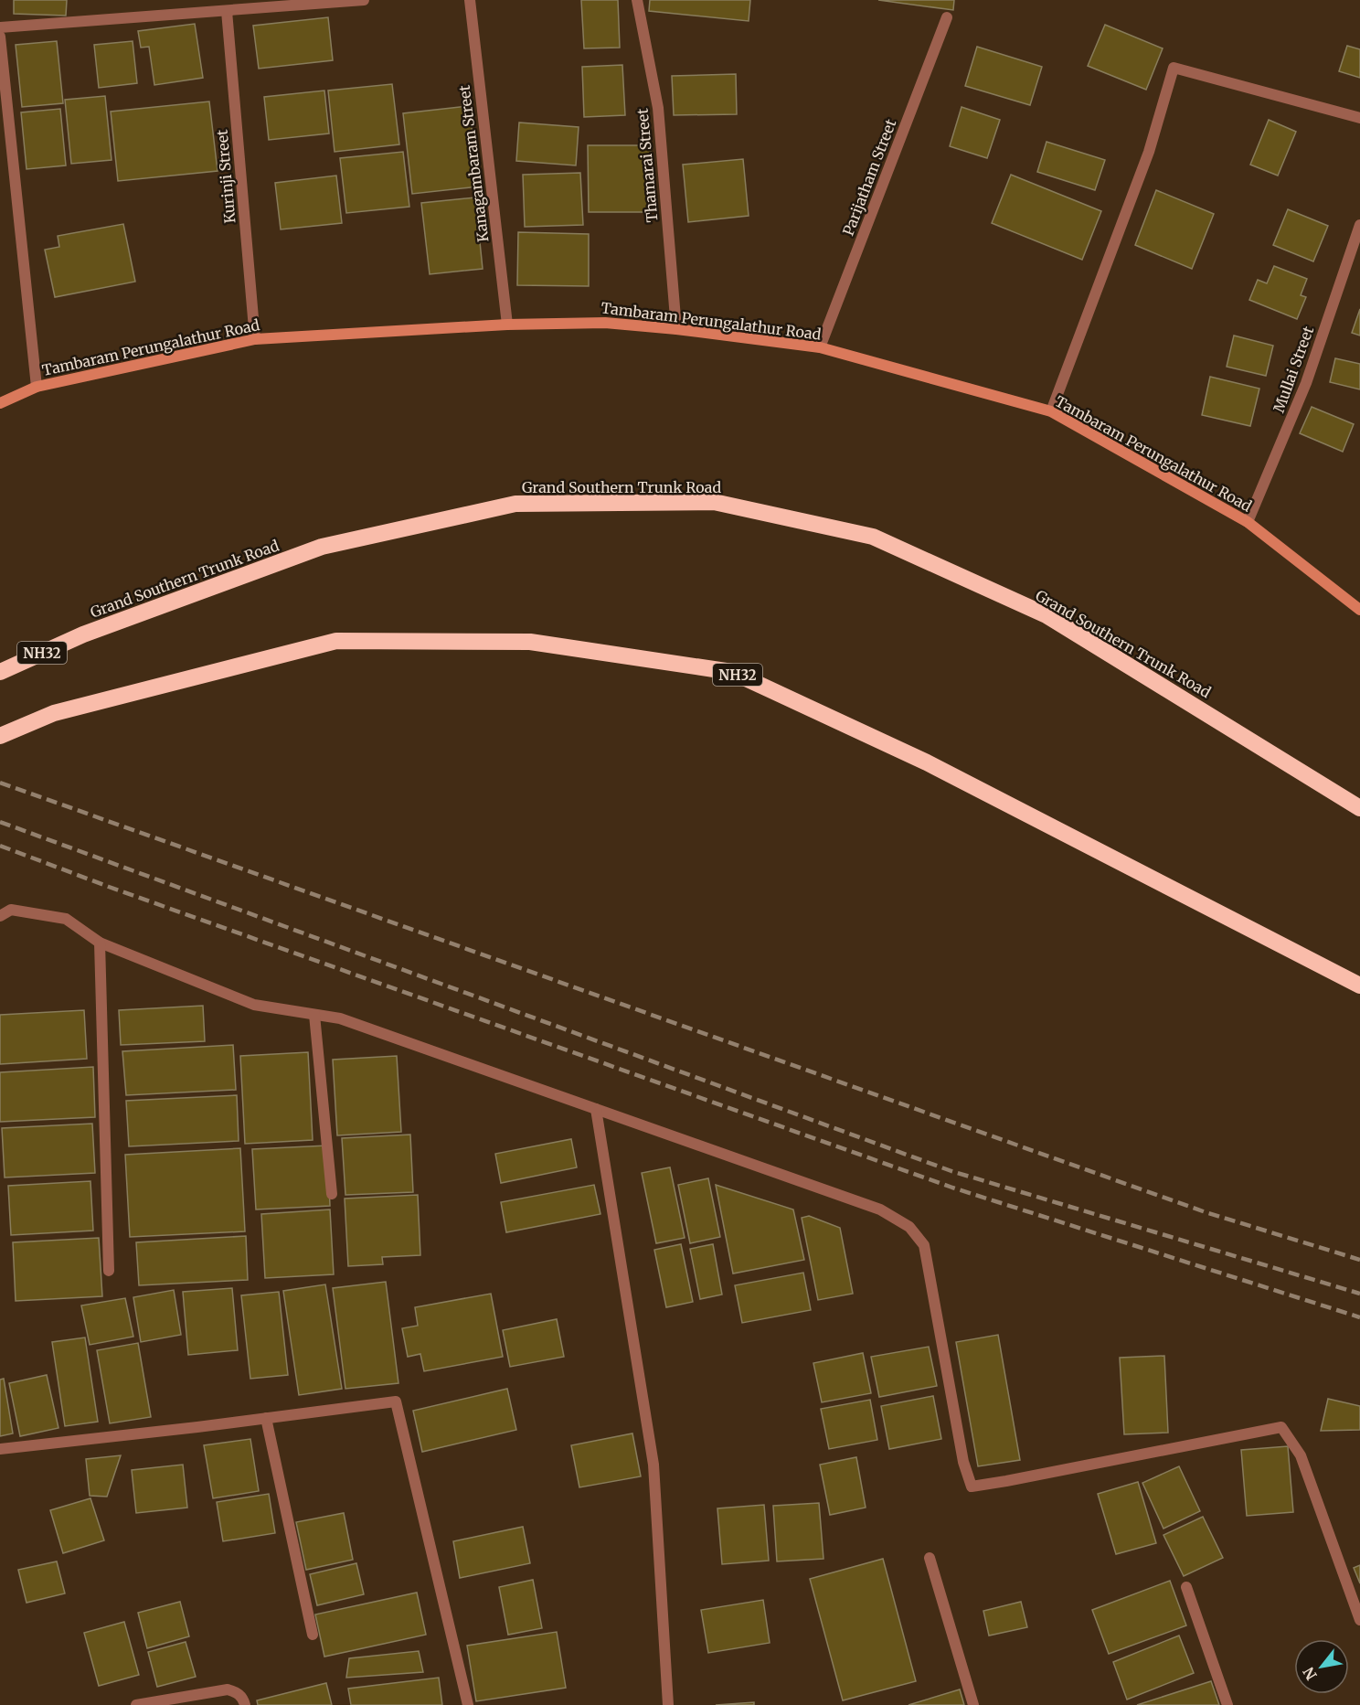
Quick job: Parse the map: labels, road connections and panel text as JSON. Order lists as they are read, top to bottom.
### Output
{
  "streets": {
    "highway": ["Grand Southern Trunk Road", "NH32"],
    "street": [
      "Kanagambaram Street",
      "Thamarai Street",
      "Kurinji Street",
      "Parijatham Street",
      "Tambaram Perungalathur Road",
      "Mullai Street"
    ]
  },
  "crossings": [
    ["Kanagambaram Street", "Tambaram Perungalathur Road"],
    ["Thamarai Street", "Tambaram Perungalathur Road"],
    ["Kurinji Street", "Tambaram Perungalathur Road"],
    ["Parijatham Street", "Tambaram Perungalathur Road"],
    ["Tambaram Perungalathur Road", "Mullai Street"]
  ],
  "north": "bottom left"
}
